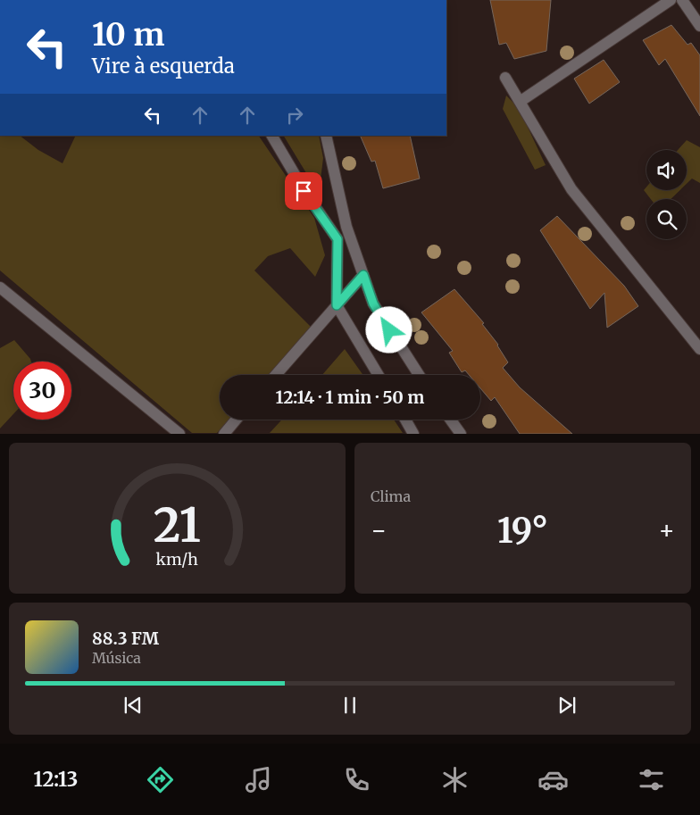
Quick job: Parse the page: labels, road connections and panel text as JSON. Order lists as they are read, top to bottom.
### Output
{
  "page": {
    "turn": ["10 m", "Vire à esquerda"],
    "limit": "30",
    "trip": "12:14 · 1 min · 50 m",
    "tile": "Clima",
    "heat": ["−", "19°", "+"],
    "song": ["88.3 FM", "Música"],
    "tabs": "12:13",
    "gauge": ["21", "km/h"]
  }
}
